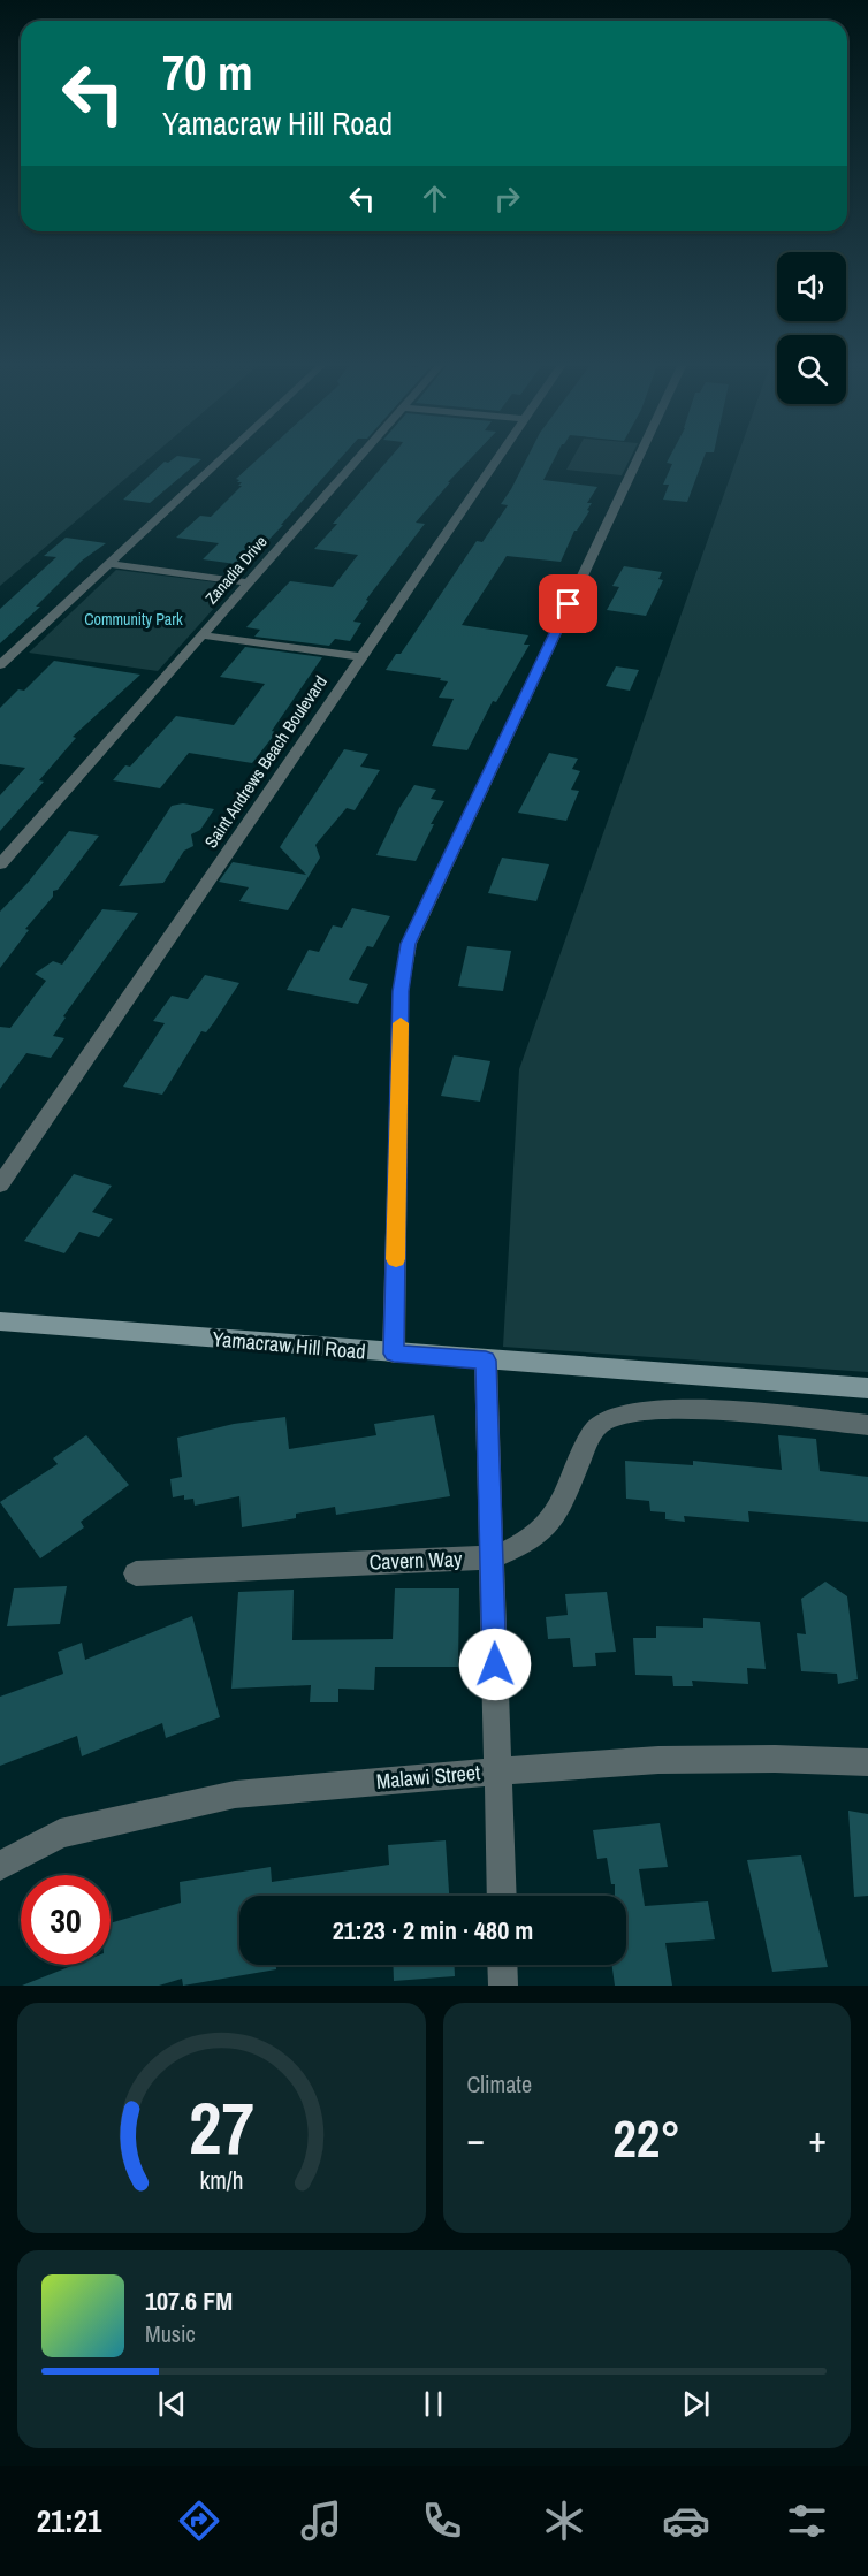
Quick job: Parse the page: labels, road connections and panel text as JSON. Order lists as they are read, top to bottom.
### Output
{
  "streets": {
    "main road": ["Yamacraw Hill Road"],
    "street": [
      "Zanadia Drive",
      "Saint Andrews Beach Boulevard",
      "Cavern Way",
      "Malawi Street"
    ]
  },
  "parks": ["Community Park"],
  "page": {
    "turn": ["70 m", "Yamacraw Hill Road"],
    "limit": "30",
    "trip": "21:23 · 2 min · 480 m",
    "tile": "Climate",
    "heat": ["−", "22°", "+"],
    "song": ["107.6 FM", "Music"],
    "tabs": "21:21",
    "gauge": ["27", "km/h"]
  }
}
